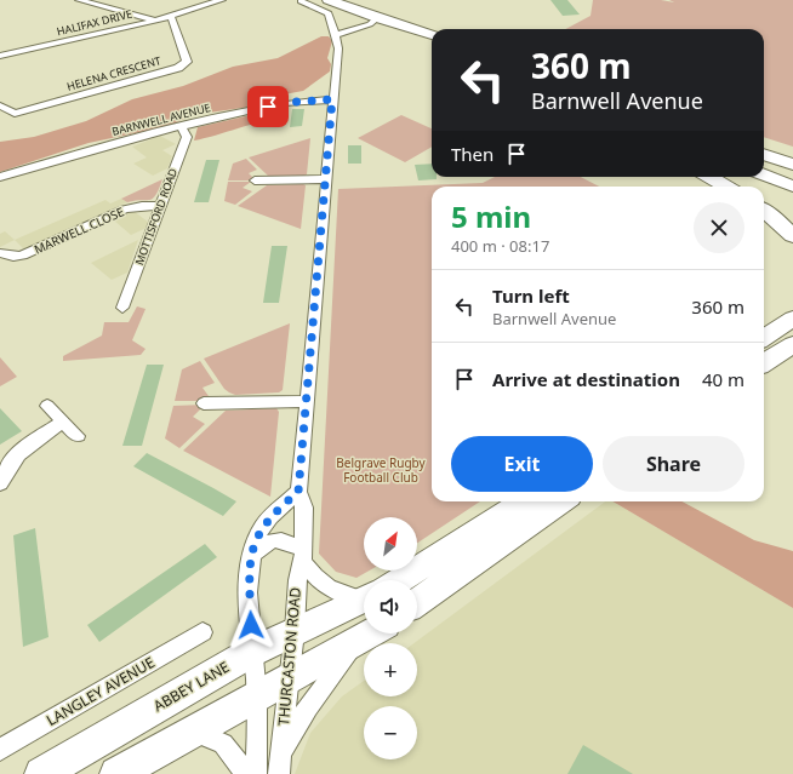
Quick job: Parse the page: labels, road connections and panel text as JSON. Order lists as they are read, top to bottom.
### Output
{
  "streets": {
    "main road": ["ABBEY LANE"],
    "street": [
      "HALIFAX DRIVE",
      "HELENA CRESCENT",
      "BARNWELL AVENUE",
      "MOTTISFORD ROAD",
      "MARWELL CLOSE",
      "THURCASTON ROAD",
      "LANGLEY AVENUE"
    ]
  },
  "crossings": [
    ["HALIFAX DRIVE", "HELENA CRESCENT"],
    ["BARNWELL AVENUE", "MOTTISFORD ROAD"],
    ["BARNWELL AVENUE", "THURCASTON ROAD"],
    ["MOTTISFORD ROAD", "MARWELL CLOSE"],
    ["THURCASTON ROAD", "ABBEY LANE"]
  ],
  "parks": ["Belgrave Rugby Football Club"],
  "north": "top right",
  "page": {
    "turn": ["360 m", "Barnwell Avenue"],
    "then": "Then",
    "heading": ["5 min", "400 m · 08:17"],
    "list": [
      {
        "name": "Turn left",
        "note": "Barnwell Avenue",
        "value": "360 m"
      },
      {
        "name": "Arrive at destination",
        "value": "40 m"
      }
    ],
    "buttons": ["Exit", "Share"],
    "map_buttons": ["+", "−"]
  }
}
